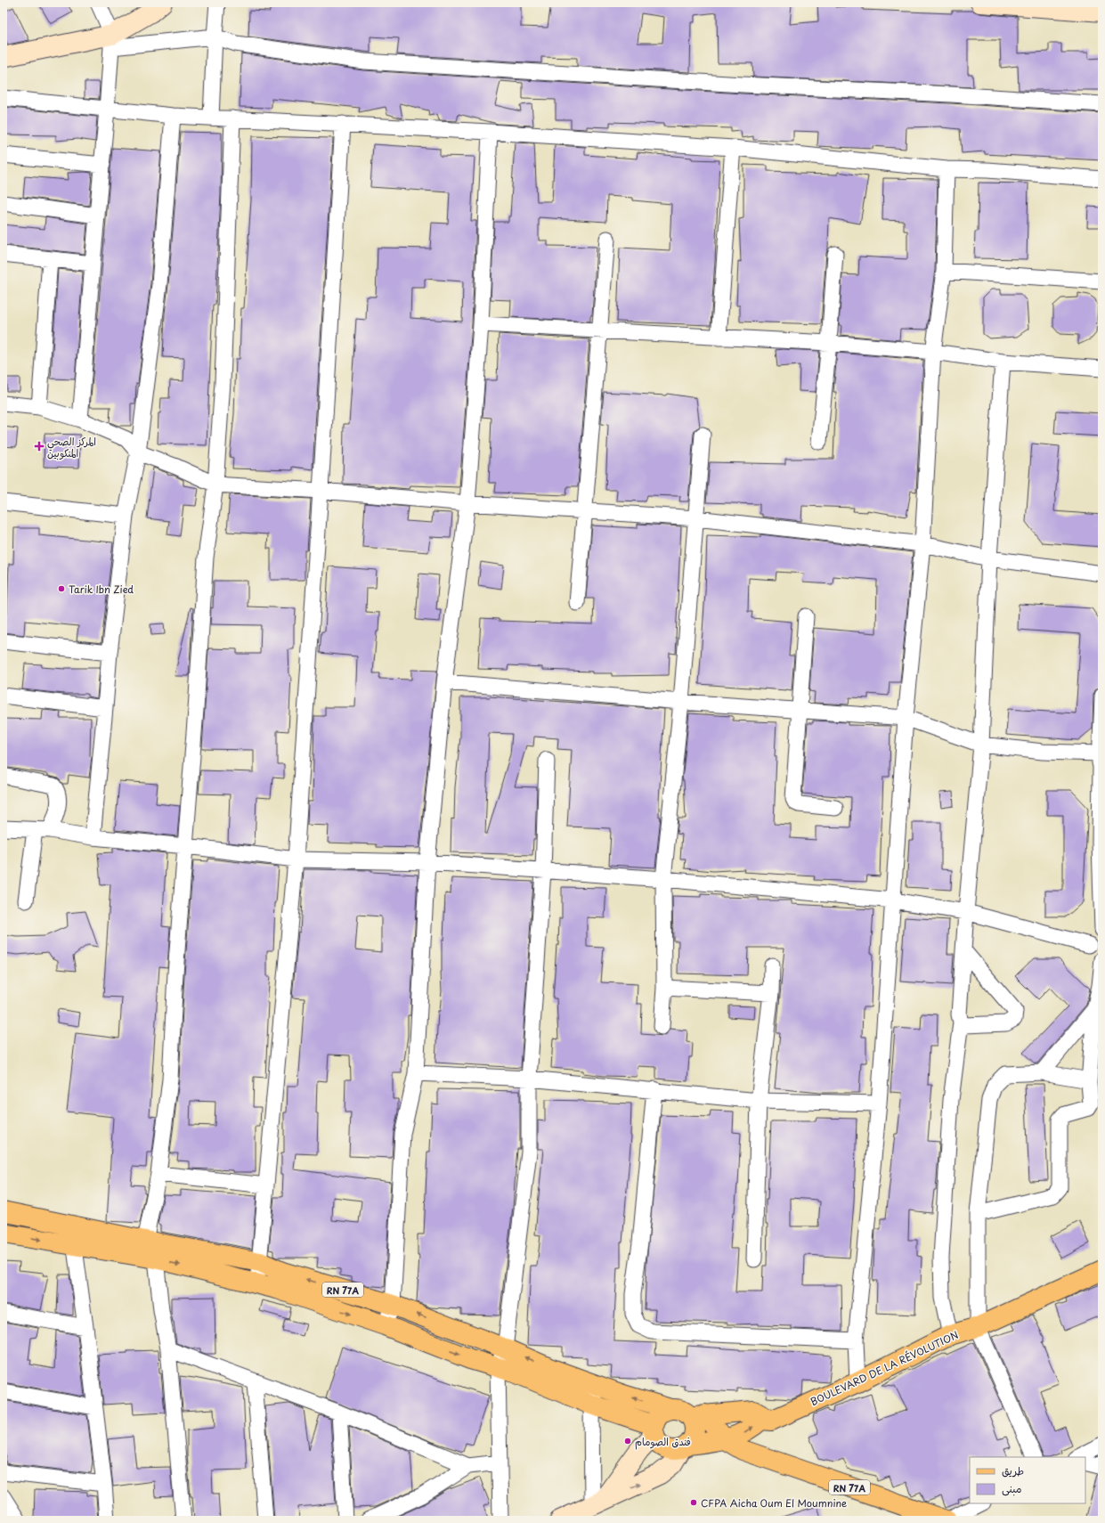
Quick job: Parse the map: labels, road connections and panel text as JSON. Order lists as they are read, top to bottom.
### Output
{
  "streets": {
    "main road": ["RN 77A", "BOULEVARD DE LA RÉVOLUTION"]
  },
  "crossings": [
    ["RN 77A", "BOULEVARD DE LA RÉVOLUTION"]
  ],
  "places": {
    "health": ["المركز الصحي المنكوبين"],
    "other": ["Tarik Ibn Zied", "فندق الصومام", "CFPA Aicha Oum El Moumnine"]
  },
  "legend": ["طريق", "مبنى"]
}
